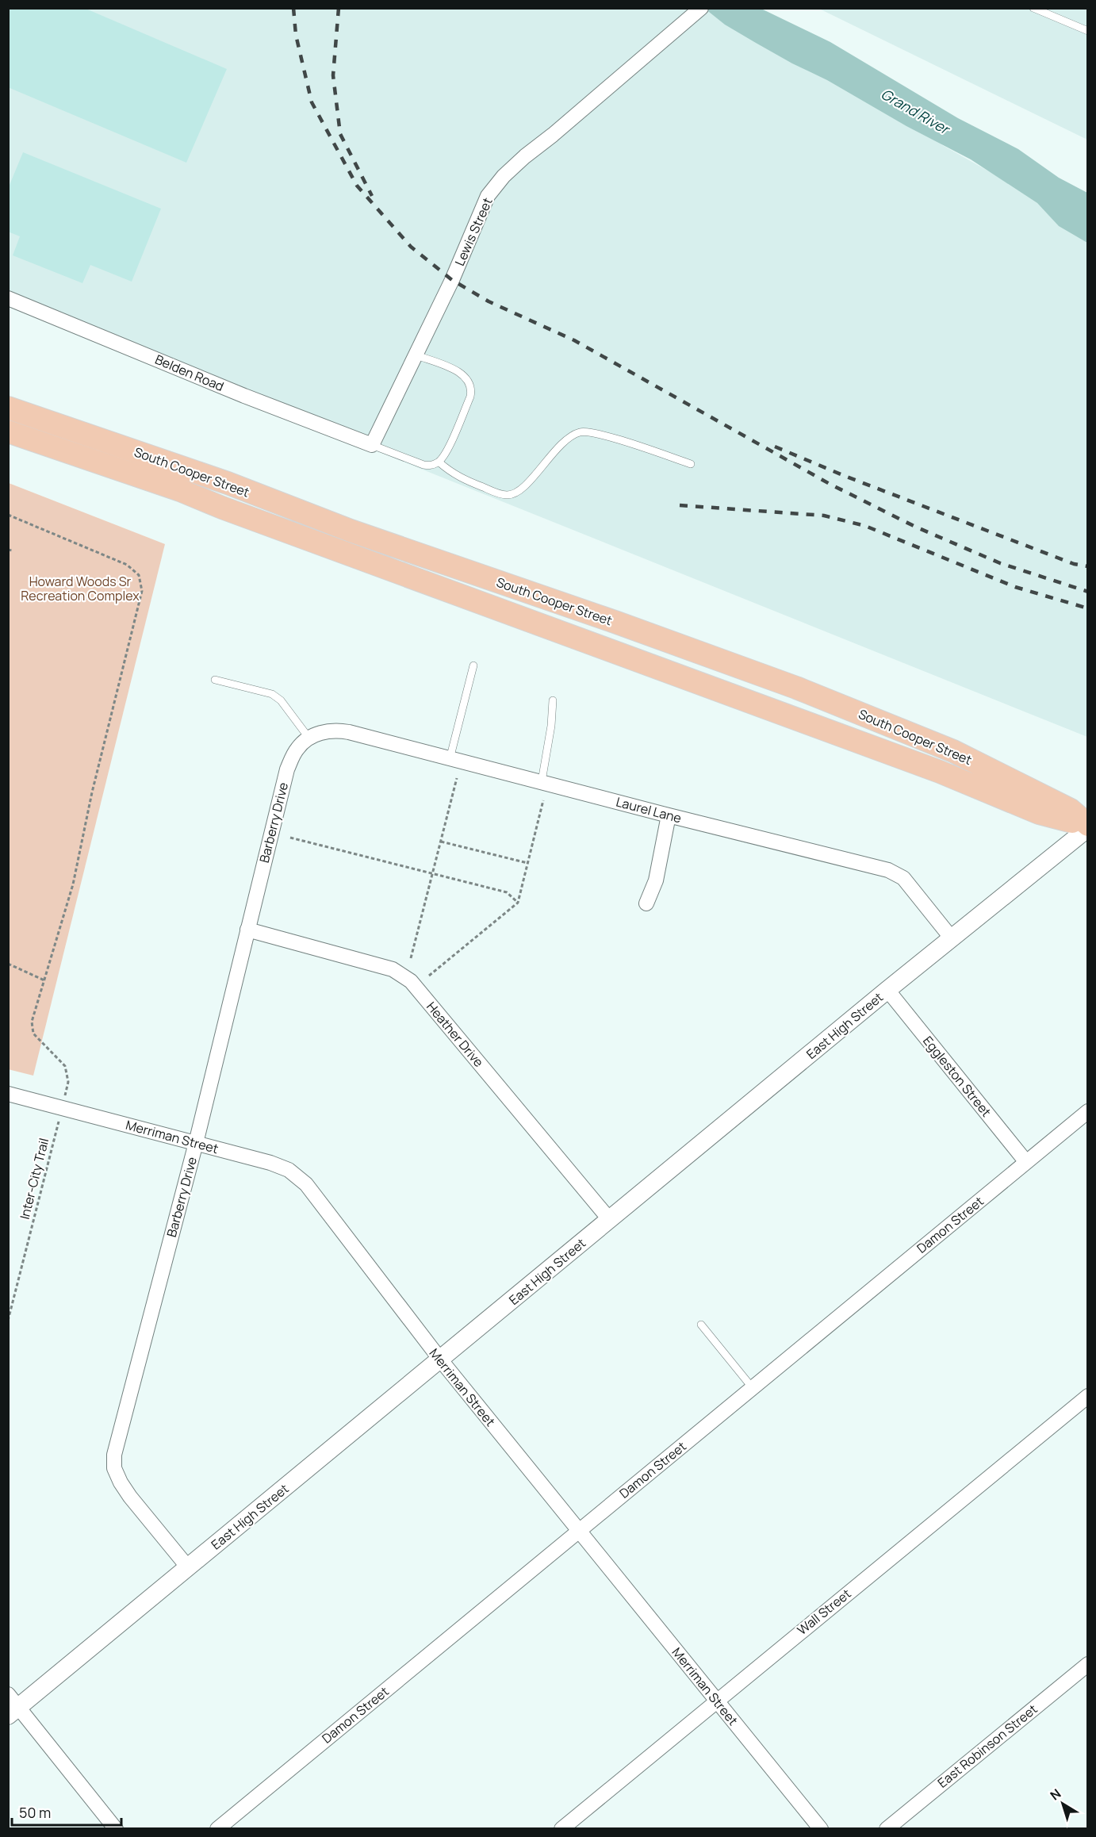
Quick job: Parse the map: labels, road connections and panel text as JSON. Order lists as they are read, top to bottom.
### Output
{
  "streets": {
    "main road": ["South Cooper Street"],
    "street": [
      "Lewis Street",
      "Belden Road",
      "Laurel Lane",
      "Barberry Drive",
      "East High Street",
      "Heather Drive",
      "Eggleston Street",
      "Merriman Street",
      "Damon Street",
      "Wall Street",
      "East Robinson Street"
    ],
    "path": ["Inter-City Trail"]
  },
  "crossings": [
    ["Lewis Street", "Belden Road"],
    ["South Cooper Street", "East High Street"],
    ["Laurel Lane", "Barberry Drive"],
    ["Laurel Lane", "East High Street"],
    ["Barberry Drive", "East High Street"],
    ["Barberry Drive", "Heather Drive"],
    ["Barberry Drive", "Merriman Street"],
    ["East High Street", "Heather Drive"],
    ["East High Street", "Eggleston Street"],
    ["East High Street", "Merriman Street"],
    ["Eggleston Street", "Damon Street"],
    ["Merriman Street", "Damon Street"],
    ["Merriman Street", "Wall Street"]
  ],
  "water": ["Grand River"],
  "parks": ["Howard Woods Sr Recreation Complex"],
  "scale_bar": "50 m",
  "north": "top left"
}
